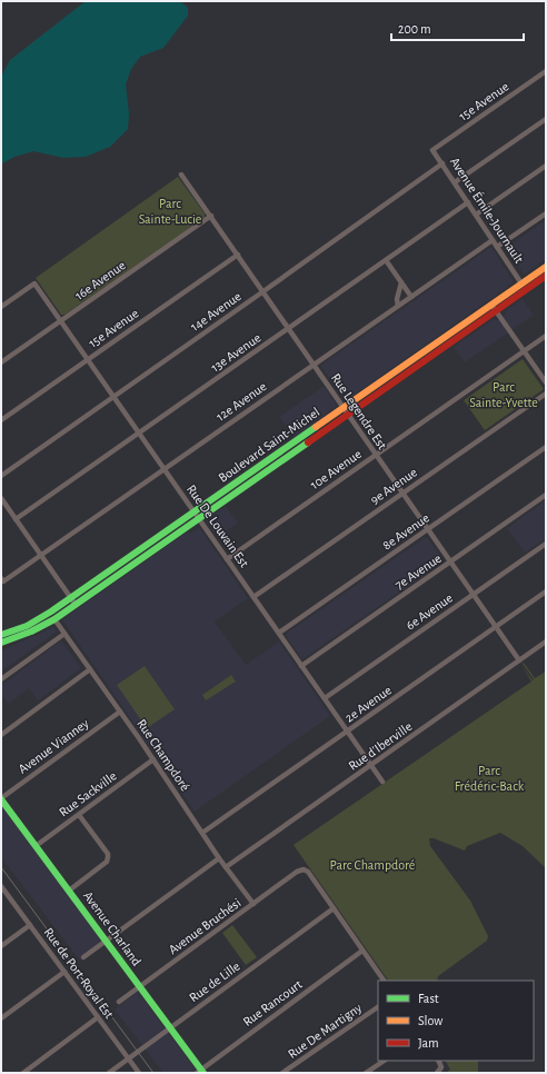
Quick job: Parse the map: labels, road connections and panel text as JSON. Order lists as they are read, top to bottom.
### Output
{
  "streets": {
    "main road": ["Boulevard Saint-Michel", "Avenue Charland"],
    "street": [
      "15e Avenue",
      "Avenue Émile-Journault",
      "16e Avenue",
      "14e Avenue",
      "13e Avenue",
      "12e Avenue",
      "Rue Legendre Est",
      "10e Avenue",
      "9e Avenue",
      "Rue De Louvain Est",
      "8e Avenue",
      "7e Avenue",
      "6e Avenue",
      "2e Avenue",
      "Avenue Vianney",
      "Rue d'Iberville",
      "Rue Champdoré",
      "Rue Sackville",
      "Avenue Bruchési",
      "Rue de Port-Royal Est",
      "Rue de Lille",
      "Rue Rancourt",
      "Rue De Martigny"
    ]
  },
  "crossings": [
    ["15e Avenue", "Avenue Émile-Journault"],
    ["15e Avenue", "Rue Legendre Est"],
    ["15e Avenue", "Rue De Louvain Est"],
    ["Avenue Émile-Journault", "14e Avenue"],
    ["Avenue Émile-Journault", "13e Avenue"],
    ["Avenue Émile-Journault", "12e Avenue"],
    ["Avenue Émile-Journault", "Boulevard Saint-Michel"],
    ["16e Avenue", "Rue Legendre Est"],
    ["16e Avenue", "Rue De Louvain Est"],
    ["14e Avenue", "Rue Legendre Est"],
    ["14e Avenue", "Rue De Louvain Est"],
    ["13e Avenue", "Rue Legendre Est"],
    ["13e Avenue", "Rue De Louvain Est"],
    ["12e Avenue", "Rue Legendre Est"],
    ["12e Avenue", "Rue De Louvain Est"],
    ["Rue Legendre Est", "Boulevard Saint-Michel"],
    ["Rue Legendre Est", "10e Avenue"],
    ["Rue Legendre Est", "9e Avenue"],
    ["Rue Legendre Est", "8e Avenue"],
    ["Rue Legendre Est", "7e Avenue"],
    ["Rue Legendre Est", "6e Avenue"],
    ["Rue Legendre Est", "2e Avenue"],
    ["Rue Legendre Est", "Rue d'Iberville"],
    ["Boulevard Saint-Michel", "Rue De Louvain Est"],
    ["Boulevard Saint-Michel", "Rue Champdoré"],
    ["10e Avenue", "Rue De Louvain Est"],
    ["9e Avenue", "Rue De Louvain Est"],
    ["Rue De Louvain Est", "8e Avenue"],
    ["Rue De Louvain Est", "7e Avenue"],
    ["Rue De Louvain Est", "6e Avenue"],
    ["Rue De Louvain Est", "2e Avenue"],
    ["Rue De Louvain Est", "Rue d'Iberville"],
    ["2e Avenue", "Rue Champdoré"],
    ["Avenue Vianney", "Rue Champdoré"],
    ["Avenue Vianney", "Avenue Charland"],
    ["Rue d'Iberville", "Rue Champdoré"],
    ["Rue Champdoré", "Rue Sackville"],
    ["Rue Champdoré", "Avenue Bruchési"],
    ["Rue Sackville", "Avenue Charland"],
    ["Avenue Bruchési", "Avenue Charland"],
    ["Avenue Bruchési", "Rue de Lille"],
    ["Avenue Charland", "Rue de Lille"],
    ["Avenue Charland", "Rue Rancourt"],
    ["Rue de Port-Royal Est", "Rue de Lille"]
  ],
  "parks": [
    "Parc Sainte-Lucie",
    "Parc Sainte-Yvette",
    "Parc Frédéric-Back",
    "Parc Champdoré"
  ],
  "legend": ["Fast", "Slow", "Jam"],
  "scale_bar": "200 m"
}
